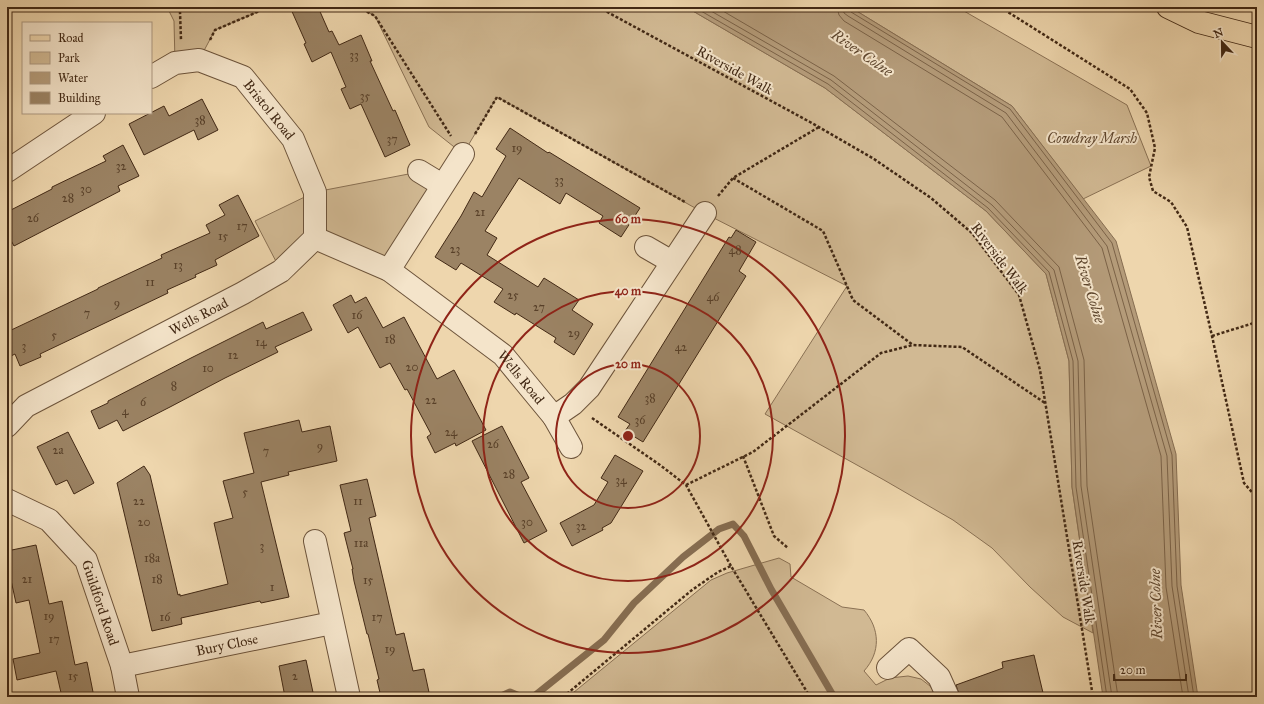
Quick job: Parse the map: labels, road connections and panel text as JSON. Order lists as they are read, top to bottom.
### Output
{
  "streets": {
    "street": [
      "Bristol Road",
      "Wells Road",
      "Guildford Road",
      "Bury Close"
    ],
    "path": ["Riverside Walk"]
  },
  "crossings": [
    ["Bristol Road", "Wells Road"],
    ["Guildford Road", "Bury Close"]
  ],
  "water": ["River Colne"],
  "parks": ["Cowdray Marsh"],
  "house_numbers": [
    "33",
    "35",
    "38",
    "37",
    "19",
    "32",
    "33",
    "30",
    "28",
    "21",
    "26",
    "17",
    "15",
    "23",
    "48",
    "13",
    "11",
    "25",
    "46",
    "9",
    "27",
    "7",
    "16",
    "29",
    "5",
    "18",
    "14",
    "3",
    "42",
    "12",
    "20",
    "10",
    "8",
    "38",
    "22",
    "6",
    "4",
    "36",
    "24",
    "26",
    "9",
    "2a",
    "7",
    "28",
    "34",
    "5",
    "22",
    "11",
    "20",
    "30",
    "32",
    "11a",
    "3",
    "18a",
    "21",
    "18",
    "15",
    "1",
    "19",
    "16",
    "17",
    "17",
    "19",
    "15",
    "2"
  ],
  "legend": [
    "Road",
    "Park",
    "Water",
    "Building"
  ],
  "scale_bar": "20 m",
  "north": "top",
  "rings": ["60 m", "40 m", "20 m"]
}
